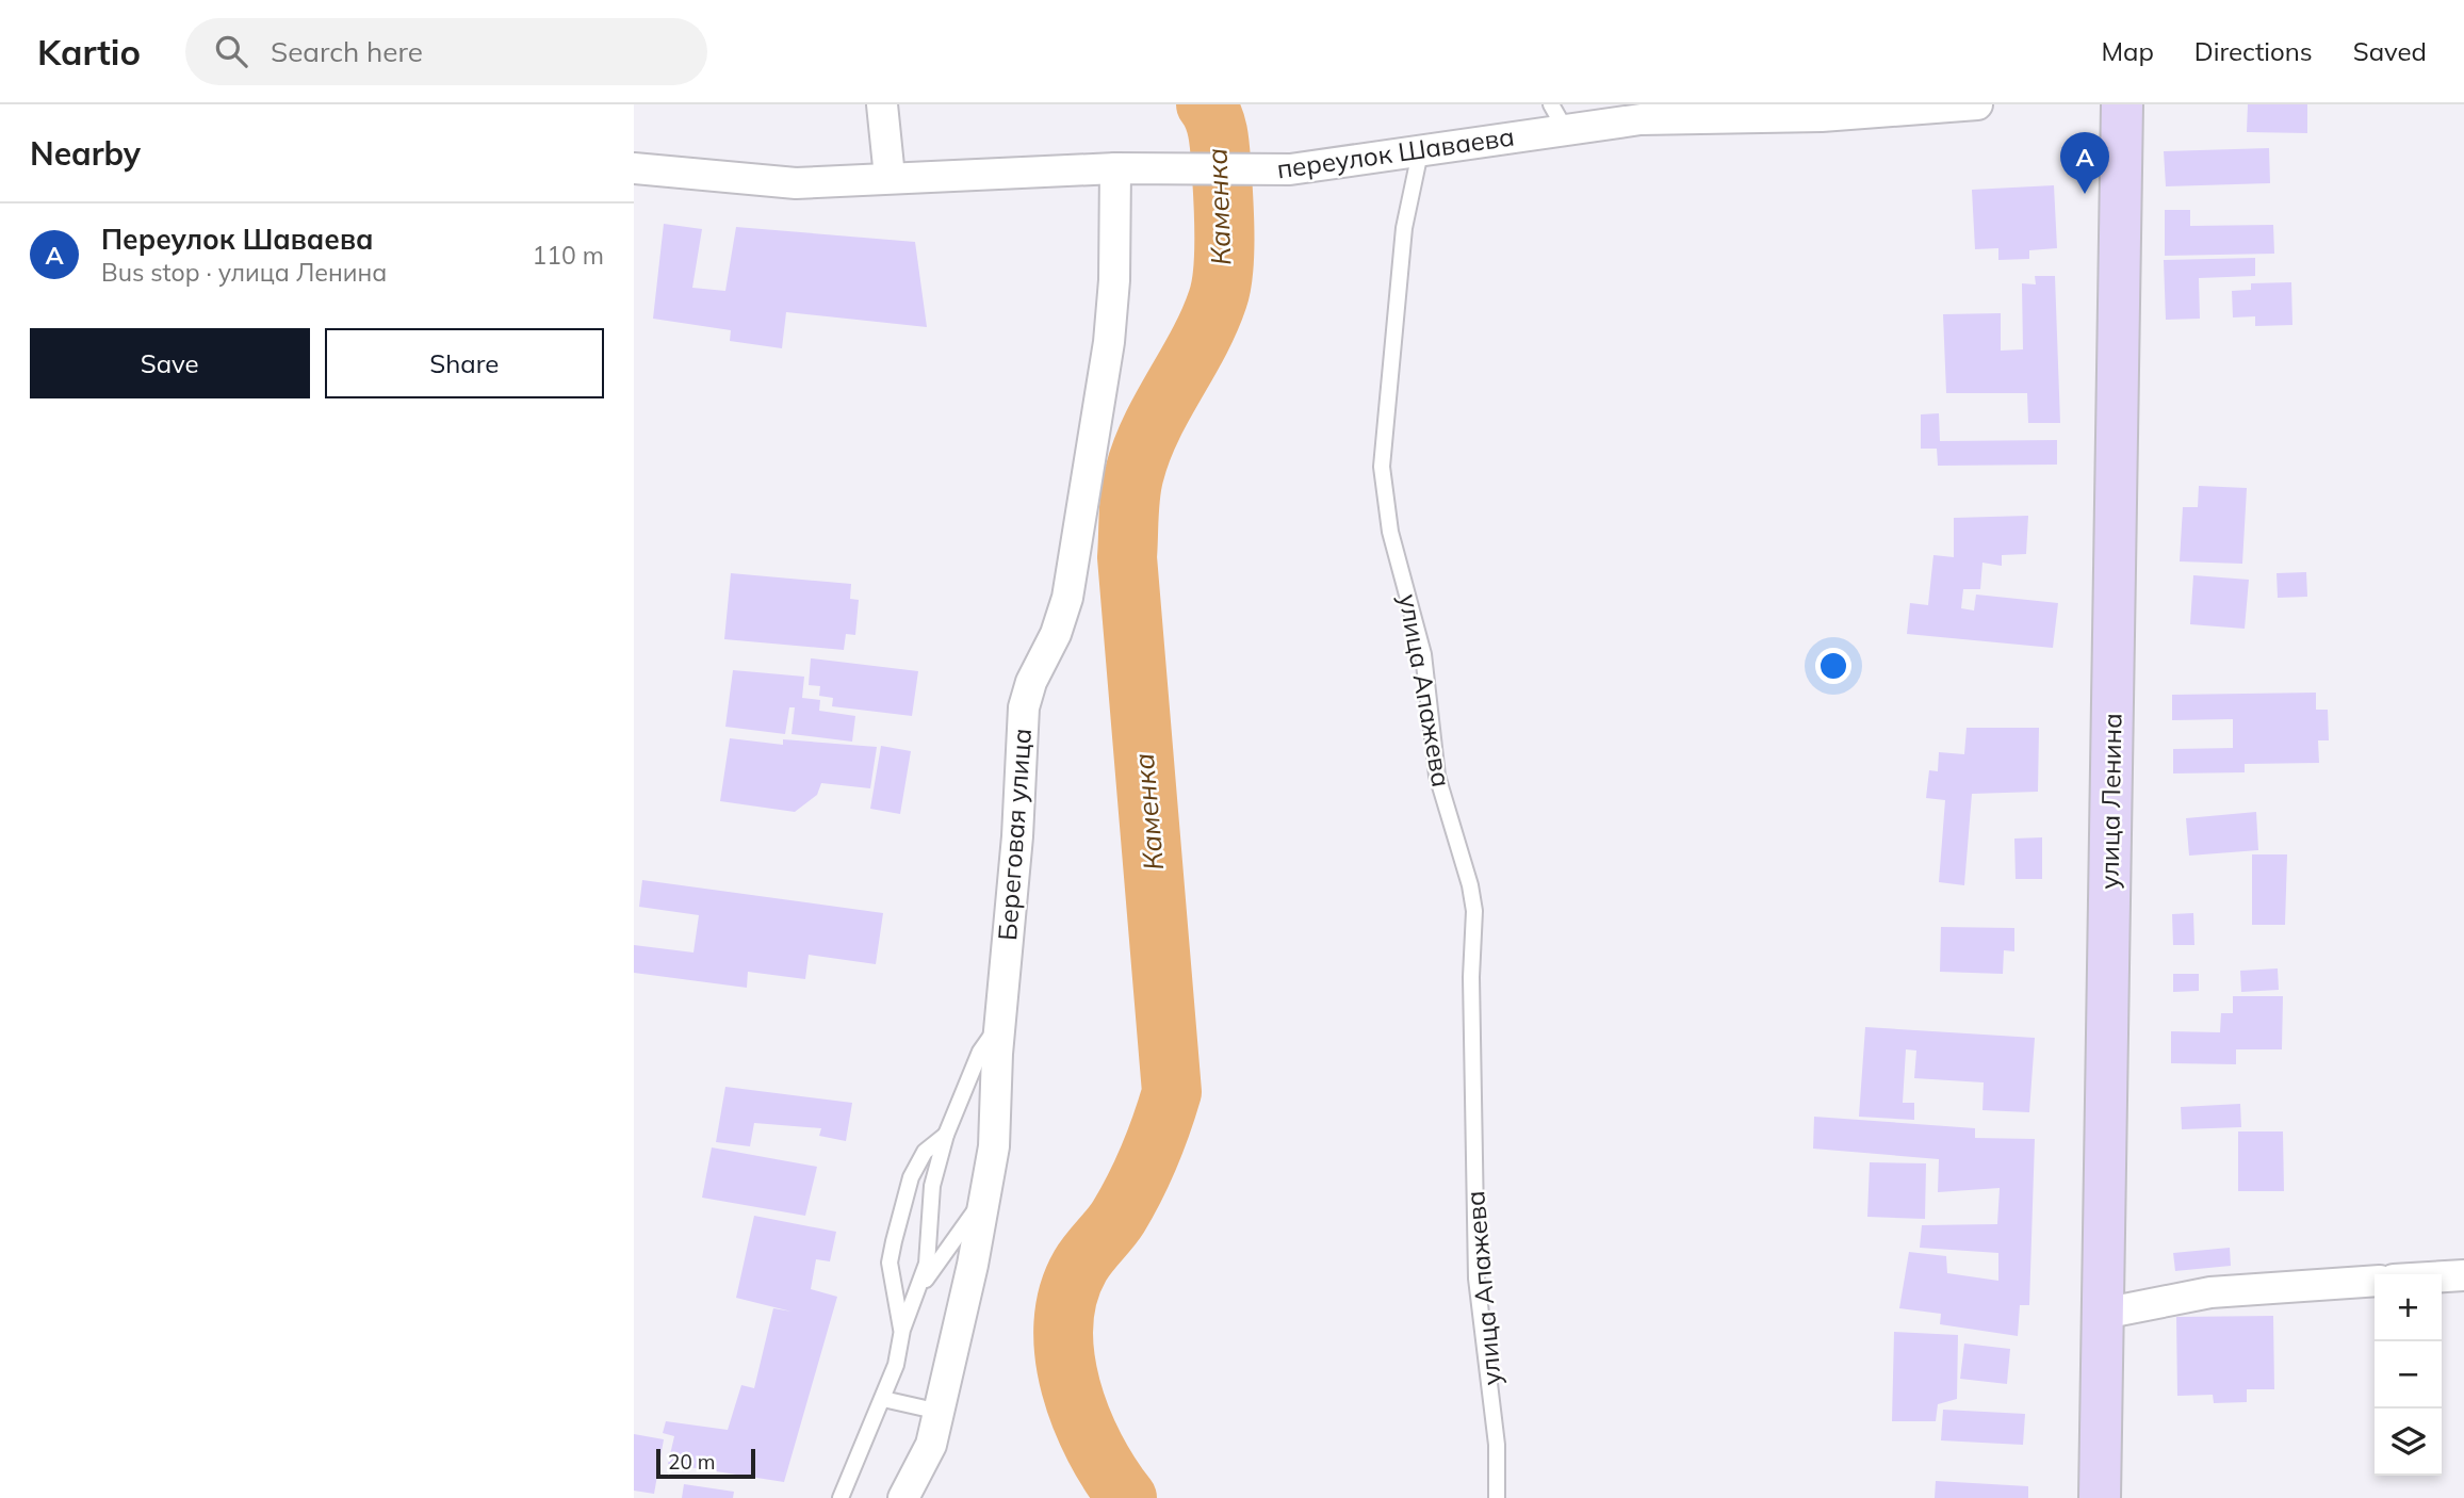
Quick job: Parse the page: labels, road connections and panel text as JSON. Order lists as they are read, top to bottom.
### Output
{
  "streets": {
    "street": ["переулок Шаваева", "улица Ленина", "Береговая улица"],
    "lane": ["улица Апажева"]
  },
  "crossings": [
    ["переулок Шаваева", "улица Апажева"],
    ["переулок Шаваева", "Береговая улица"]
  ],
  "water": ["Каменка"],
  "scale_bar": "20 m",
  "page": {
    "header": "Kartio",
    "search": "Search here",
    "nav": ["Map", "Directions", "Saved"],
    "heading": "Nearby",
    "pins": "A",
    "list": [
      {
        "mark": "A",
        "name": "Переулок Шаваева",
        "note": "Bus stop · улица Ленина",
        "value": "110 m"
      }
    ],
    "buttons": ["Save", "Share"],
    "map_buttons": ["+", "−"],
    "scale": "20 m"
  }
}
